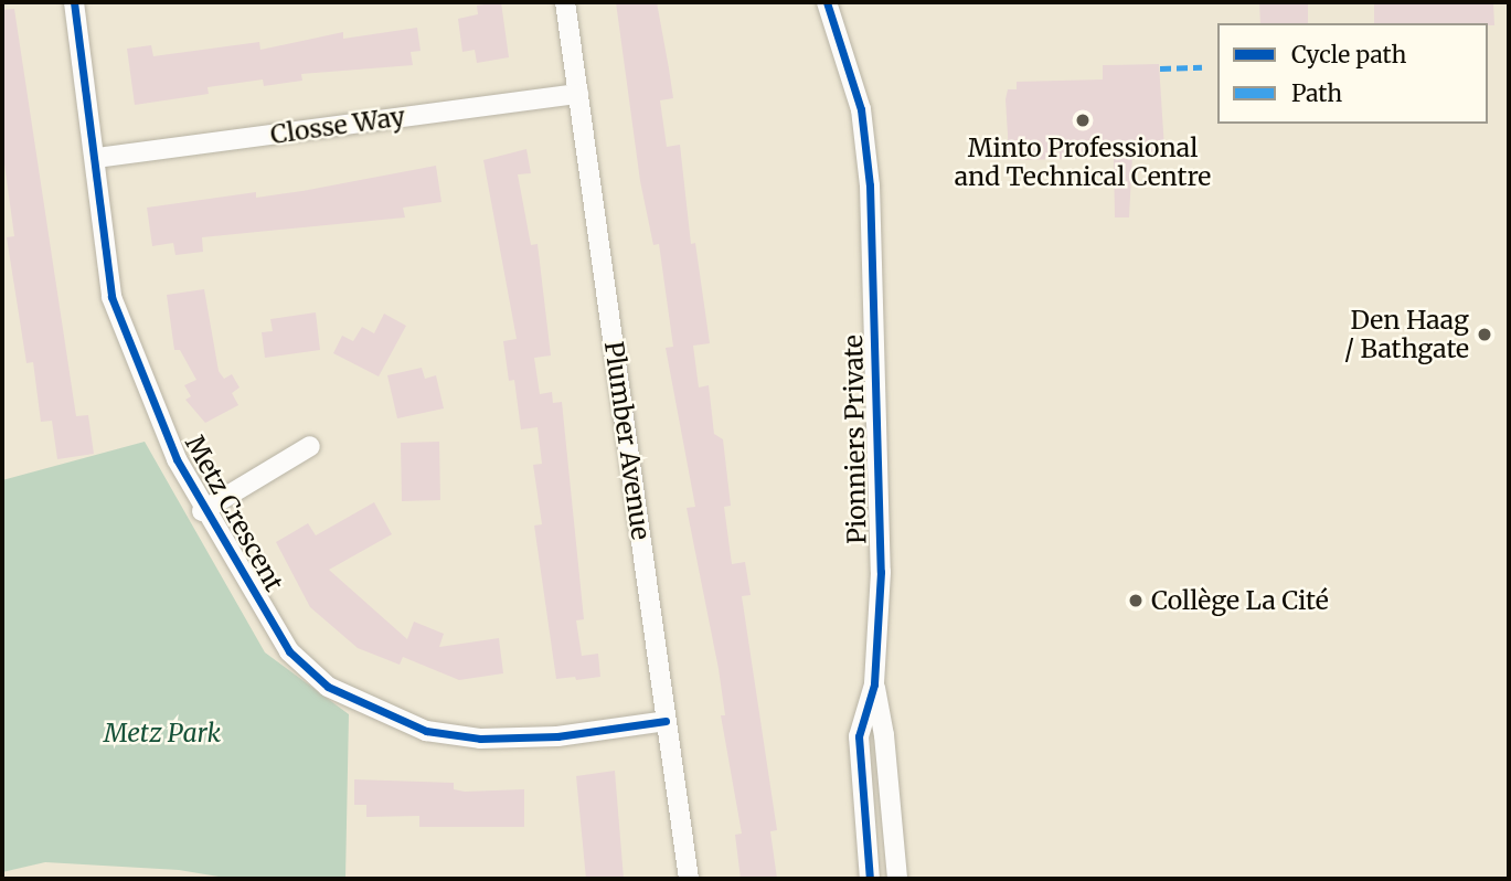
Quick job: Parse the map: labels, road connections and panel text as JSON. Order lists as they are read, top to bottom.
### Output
{
  "streets": {
    "street": [
      "Closse Way",
      "Pionniers Private",
      "Plumber Avenue",
      "Metz Crescent"
    ]
  },
  "crossings": [
    ["Closse Way", "Plumber Avenue"],
    ["Closse Way", "Metz Crescent"],
    ["Plumber Avenue", "Metz Crescent"]
  ],
  "parks": ["Metz Park"],
  "places": ["Minto Professional and Technical Centre", "Den Haag / Bathgate", "Collège La Cité"],
  "legend": ["Cycle path", "Path"]
}
